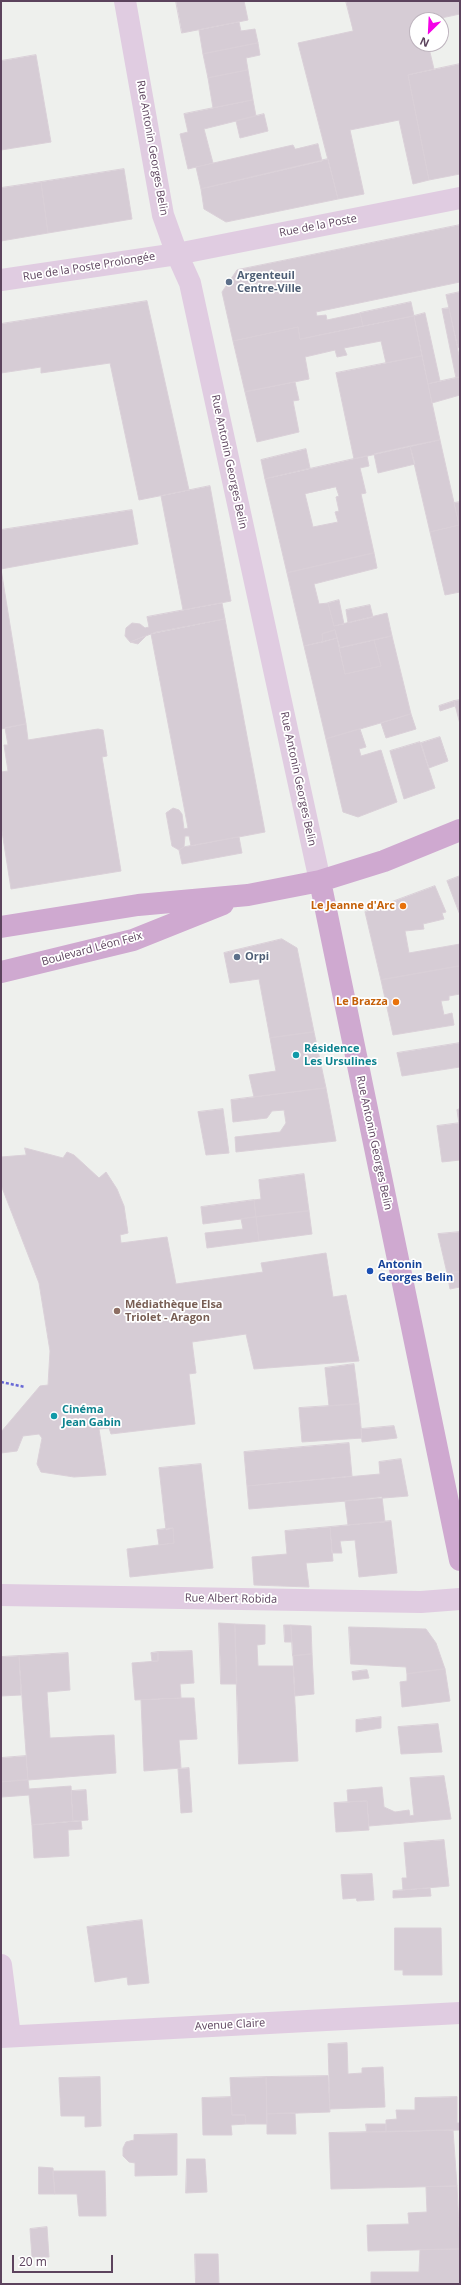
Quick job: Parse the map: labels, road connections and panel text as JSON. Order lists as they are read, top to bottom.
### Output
{
  "streets": {
    "main road": ["Rue Antonin Georges Belin", "Boulevard Léon Feix"],
    "street": [
      "Rue de la Poste",
      "Rue de la Poste Prolongée",
      "Rue Albert Robida",
      "Avenue Claire"
    ]
  },
  "crossings": [
    ["Rue Antonin Georges Belin", "Rue de la Poste"],
    ["Rue Antonin Georges Belin", "Rue de la Poste Prolongée"],
    ["Rue Antonin Georges Belin", "Boulevard Léon Feix"],
    ["Rue de la Poste", "Rue de la Poste Prolongée"]
  ],
  "places": [
    "Argenteuil Centre-Ville",
    "Le Jeanne d'Arc",
    "Orpi",
    "Le Brazza",
    "Résidence Les Ursulines",
    "Antonin Georges Belin",
    "Médiathèque Elsa Triolet - Aragon",
    "Cinéma Jean Gabin"
  ],
  "scale_bar": "20 m",
  "north": "bottom left"
}
